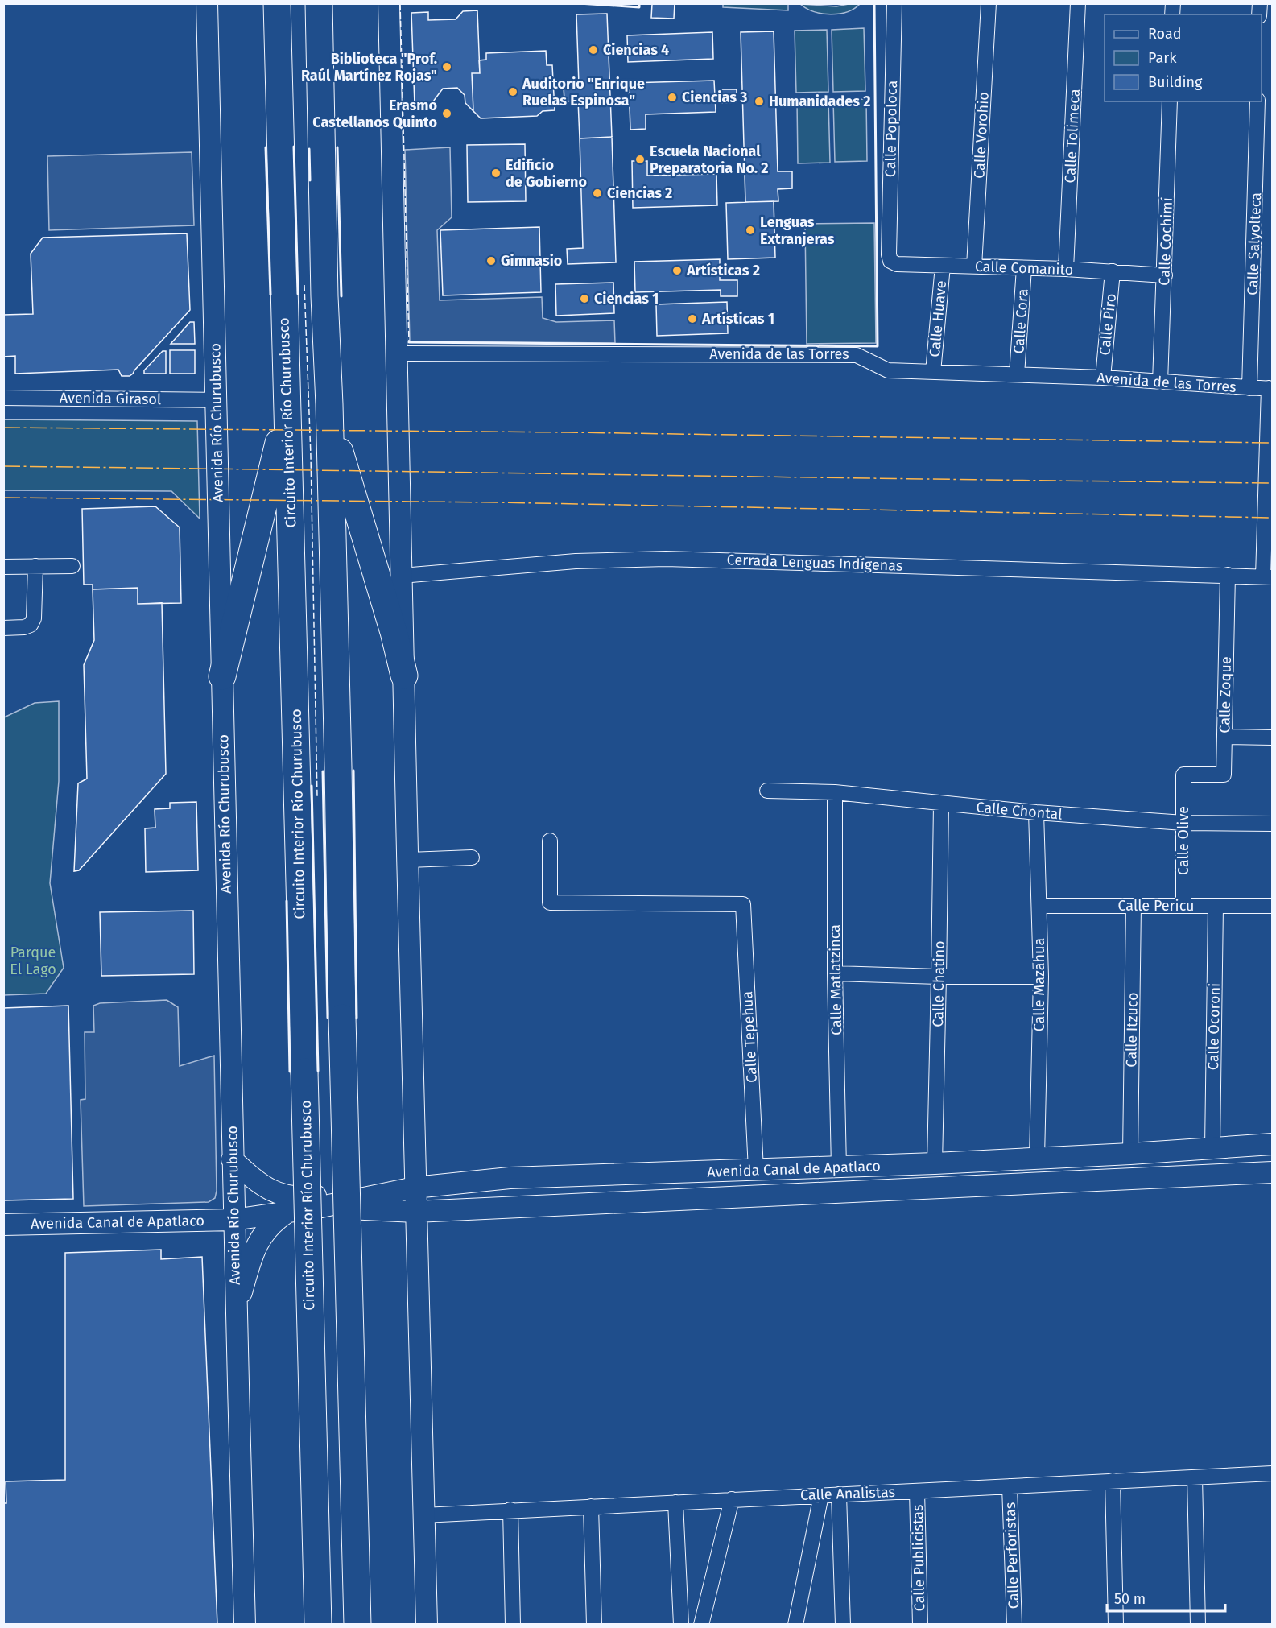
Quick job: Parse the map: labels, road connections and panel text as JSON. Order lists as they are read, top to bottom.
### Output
{
  "streets": {
    "highway": ["Circuito Interior Río Churubusco"],
    "main road": ["Avenida Río Churubusco", "Avenida Canal de Apatlaco"],
    "street": [
      "Calle Popoloca",
      "Calle Vorohio",
      "Calle Tolimeca",
      "Calle Cochimí",
      "Calle Salyolteca",
      "Calle Comanito",
      "Calle Huave",
      "Calle Cora",
      "Calle Piro",
      "Avenida de las Torres",
      "Avenida Girasol",
      "Cerrada Lenguas Indígenas",
      "Calle Zoque",
      "Calle Chontal",
      "Calle Olive",
      "Calle Pericu",
      "Calle Matlatzinca",
      "Calle Chatino",
      "Calle Mazahua",
      "Calle Ocoroni",
      "Calle Itzuco",
      "Calle Tepehua",
      "Calle Analistas",
      "Calle Perforistas",
      "Calle Publicistas"
    ]
  },
  "crossings": [
    ["Calle Popoloca", "Calle Comanito"],
    ["Calle Vorohio", "Calle Comanito"],
    ["Calle Tolimeca", "Calle Comanito"],
    ["Calle Cochimí", "Calle Comanito"],
    ["Calle Cochimí", "Avenida de las Torres"],
    ["Calle Salyolteca", "Avenida de las Torres"],
    ["Calle Comanito", "Calle Huave"],
    ["Calle Comanito", "Calle Cora"],
    ["Calle Comanito", "Calle Piro"],
    ["Calle Huave", "Avenida de las Torres"],
    ["Calle Cora", "Avenida de las Torres"],
    ["Calle Piro", "Avenida de las Torres"],
    ["Avenida Girasol", "Avenida Río Churubusco"],
    ["Avenida Río Churubusco", "Avenida Canal de Apatlaco"],
    ["Cerrada Lenguas Indígenas", "Calle Zoque"],
    ["Calle Zoque", "Calle Olive"],
    ["Calle Chontal", "Calle Olive"],
    ["Calle Chontal", "Calle Matlatzinca"],
    ["Calle Chontal", "Calle Chatino"],
    ["Calle Chontal", "Calle Mazahua"],
    ["Calle Olive", "Calle Pericu"],
    ["Calle Pericu", "Calle Mazahua"],
    ["Calle Pericu", "Calle Ocoroni"],
    ["Calle Pericu", "Calle Itzuco"],
    ["Calle Matlatzinca", "Avenida Canal de Apatlaco"],
    ["Calle Chatino", "Avenida Canal de Apatlaco"],
    ["Calle Mazahua", "Avenida Canal de Apatlaco"],
    ["Calle Ocoroni", "Avenida Canal de Apatlaco"],
    ["Calle Itzuco", "Avenida Canal de Apatlaco"],
    ["Calle Tepehua", "Avenida Canal de Apatlaco"],
    ["Calle Analistas", "Calle Perforistas"],
    ["Calle Analistas", "Calle Publicistas"]
  ],
  "parks": ["Parque El Lago"],
  "places": [
    "Ciencias 4",
    "Biblioteca \"Prof. Raúl Martínez Rojas\"",
    "Auditorio \"Enrique Ruelas Espinosa\"",
    "Ciencias 3",
    "Humanidades 2",
    "Erasmo Castellanos Quinto",
    "Escuela Nacional Preparatoria No. 2",
    "Edificio de Gobierno",
    "Ciencias 2",
    "Lenguas Extranjeras",
    "Gimnasio",
    "Artísticas 2",
    "Ciencias 1",
    "Artísticas 1"
  ],
  "legend": ["Road", "Park", "Building"],
  "scale_bar": "50 m"
}
